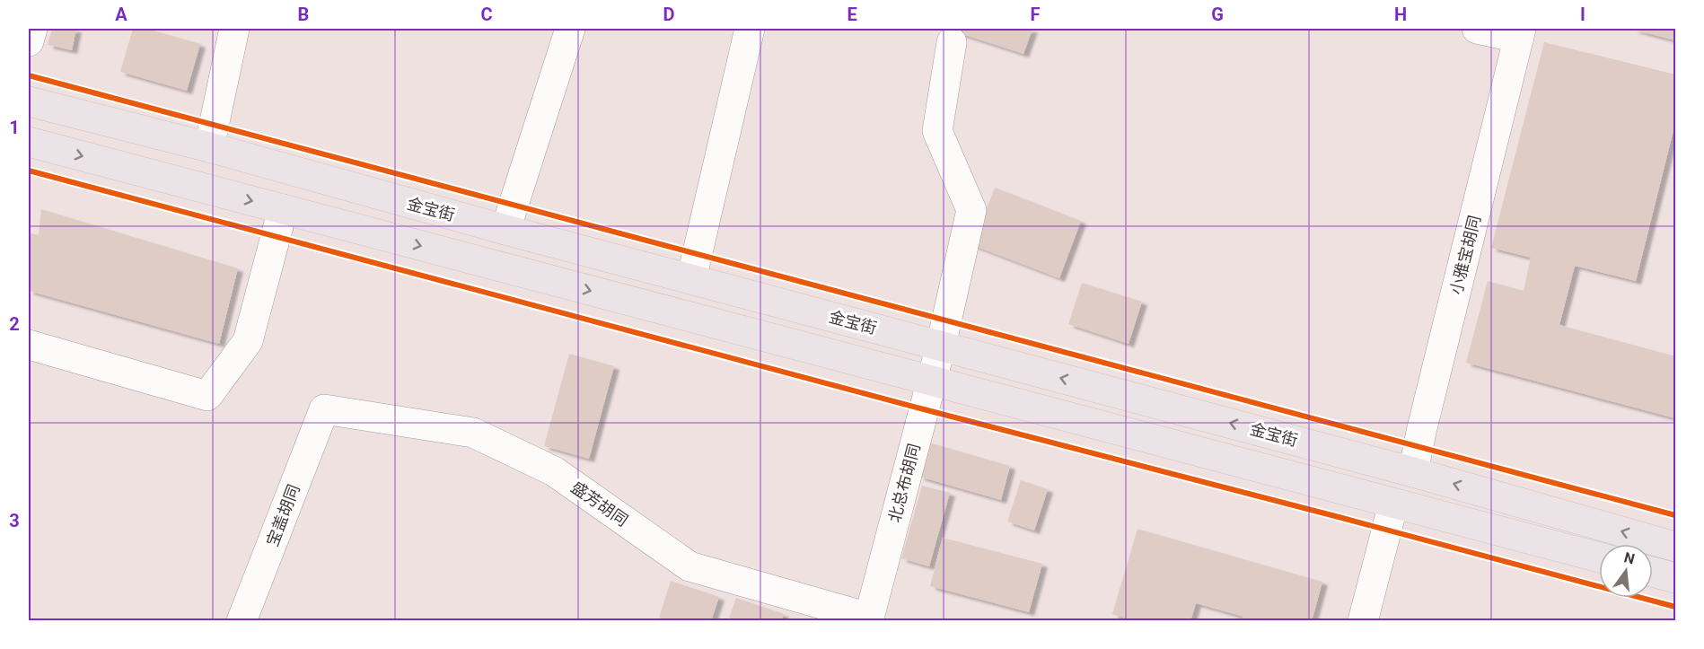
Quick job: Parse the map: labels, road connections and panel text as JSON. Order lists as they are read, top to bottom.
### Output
{
  "streets": {
    "main road": ["金宝街"],
    "street": [
      "小雅宝胡同",
      "北总布胡同",
      "盛芳胡同",
      "宝盖胡同"
    ]
  },
  "crossings": [
    ["金宝街", "小雅宝胡同"],
    ["金宝街", "北总布胡同"],
    ["北总布胡同", "盛芳胡同"],
    ["盛芳胡同", "宝盖胡同"]
  ],
  "north": "top",
  "grid": {
    "columns": [
      "A",
      "B",
      "C",
      "D",
      "E",
      "F",
      "G",
      "H",
      "I"
    ],
    "rows": ["1", "2", "3"]
  }
}
